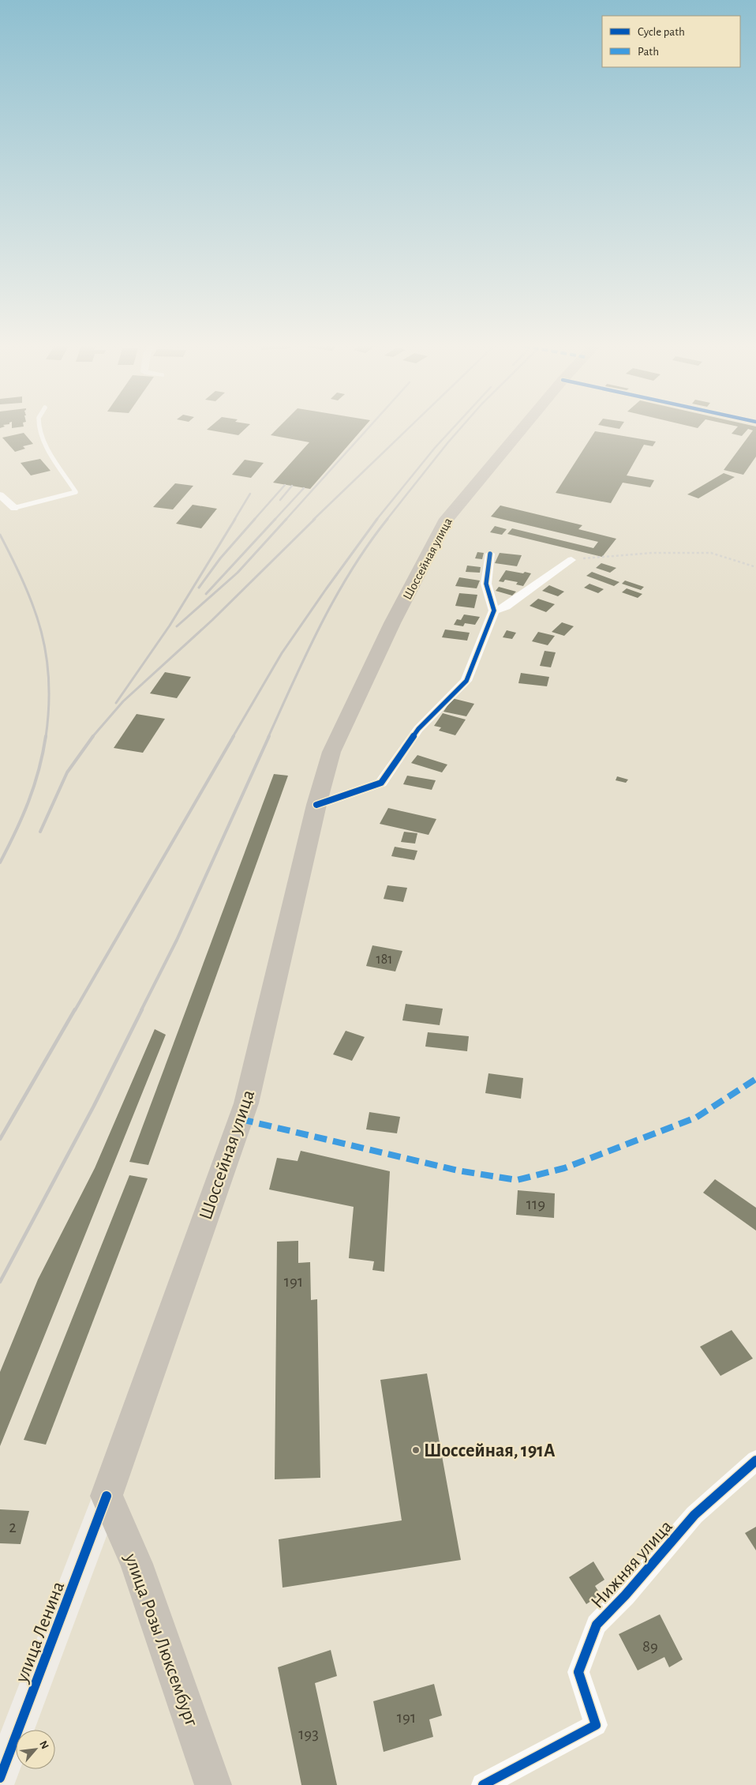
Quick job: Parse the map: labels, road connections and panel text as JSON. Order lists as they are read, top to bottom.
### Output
{
  "streets": {
    "main road": ["Шоссейная улица", "улица Розы Люксембург"],
    "street": ["Нижняя улица", "улица Ленина"]
  },
  "crossings": [
    ["Шоссейная улица", "улица Ленина"],
    ["Шоссейная улица", "улица Розы Люксембург"],
    ["улица Ленина", "улица Розы Люксембург"]
  ],
  "places": ["Шоссейная, 191А"],
  "house_numbers": [
    "181",
    "119",
    "191",
    "2",
    "89",
    "191",
    "193"
  ],
  "legend": ["Cycle path", "Path"],
  "north": "top right"
}
